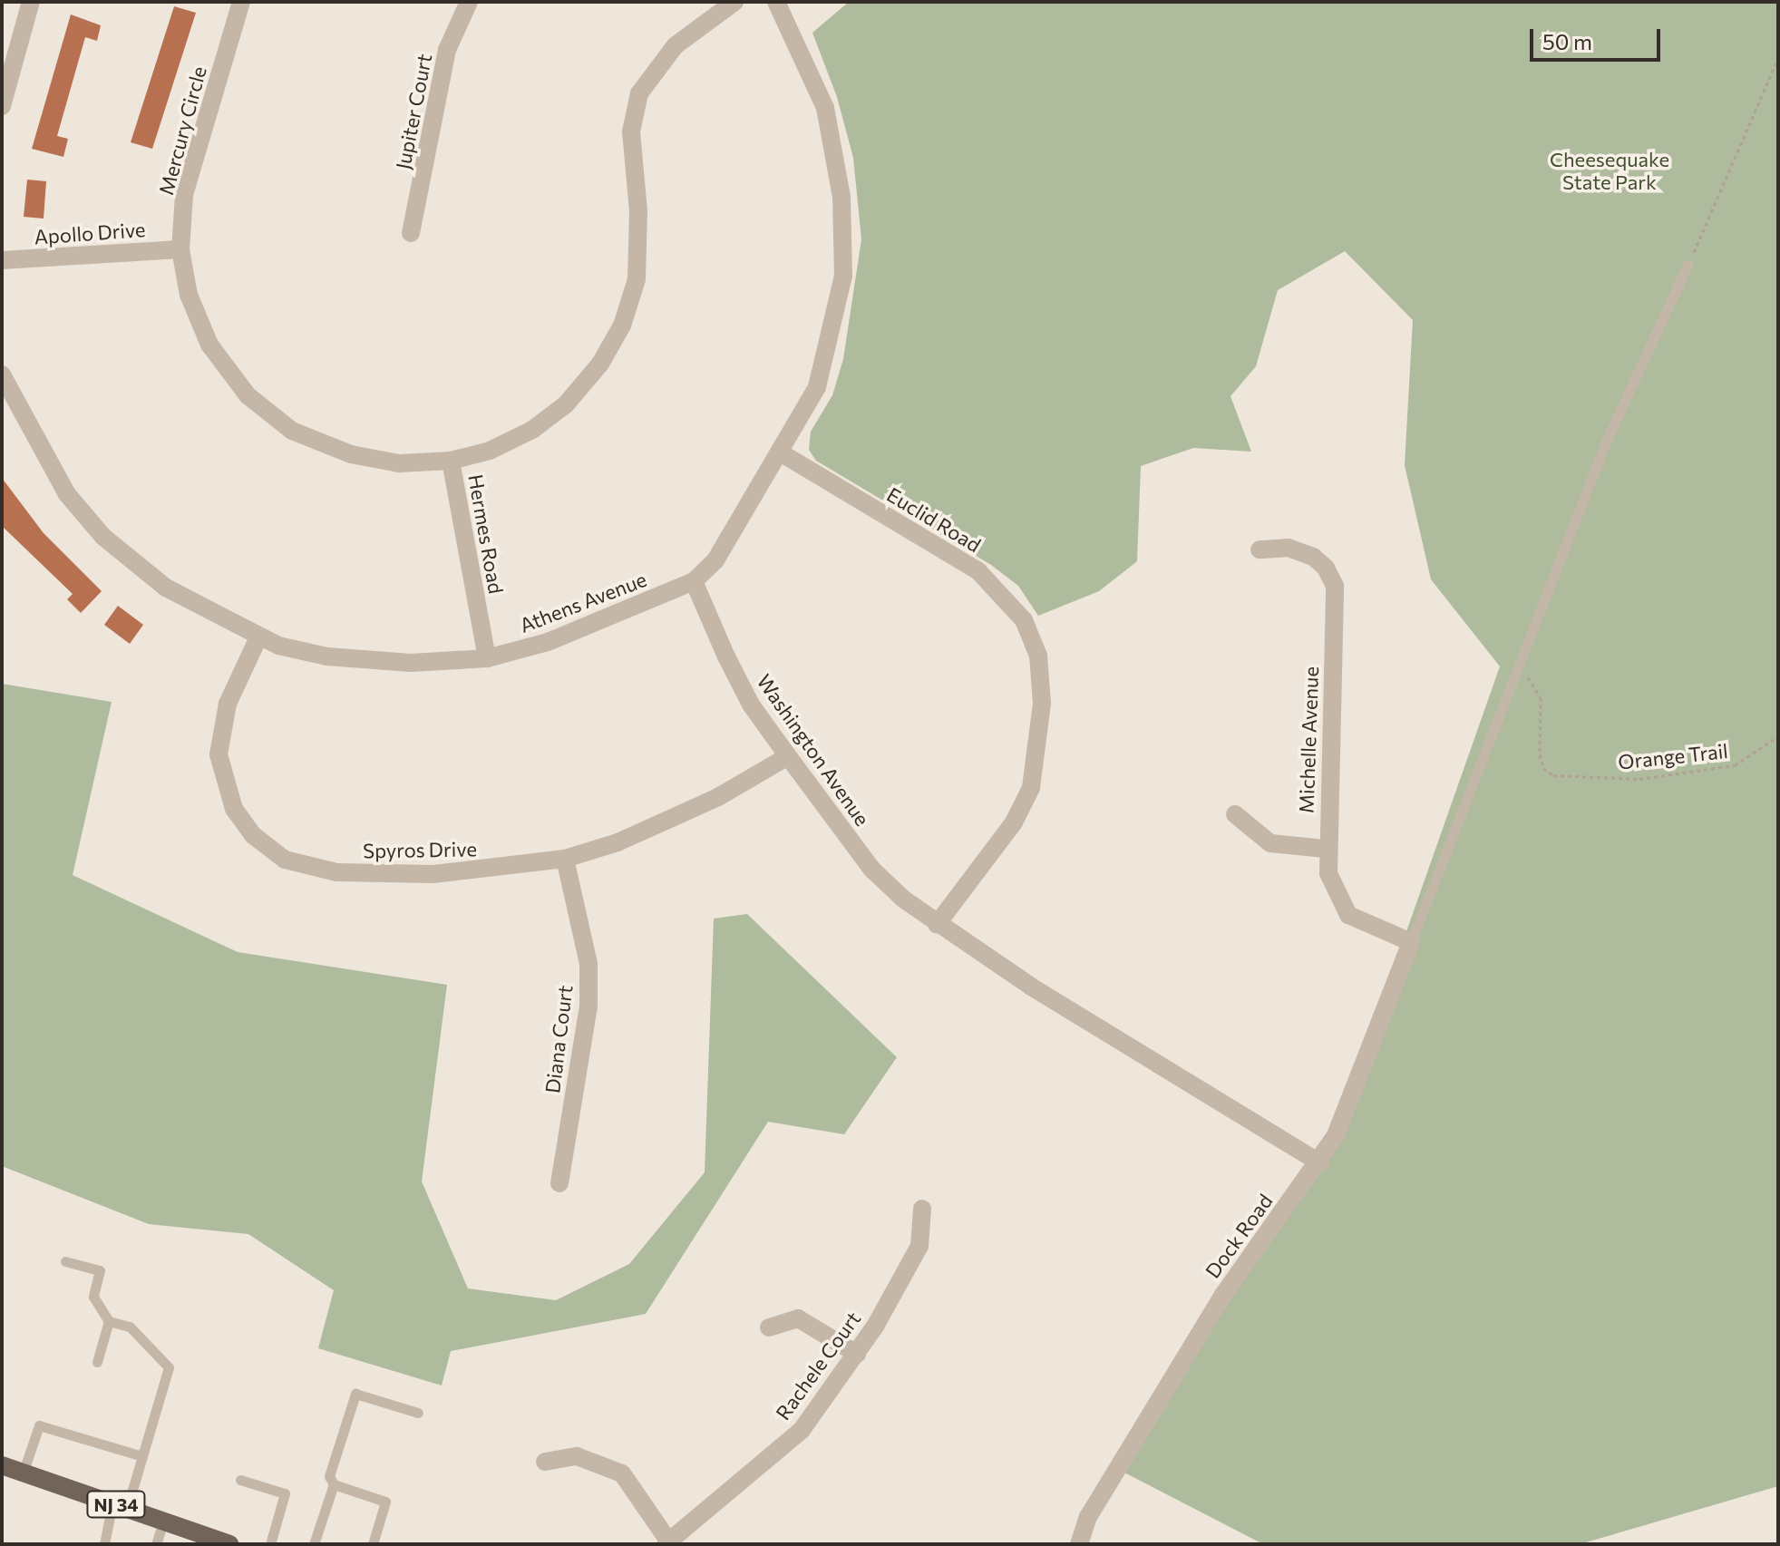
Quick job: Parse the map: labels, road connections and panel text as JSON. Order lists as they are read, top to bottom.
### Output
{
  "streets": {
    "main road": ["NJ 34"],
    "street": [
      "Jupiter Court",
      "Mercury Circle",
      "Apollo Drive",
      "Euclid Road",
      "Hermes Road",
      "Athens Avenue",
      "Michelle Avenue",
      "Washington Avenue",
      "Spyros Drive",
      "Diana Court",
      "Dock Road",
      "Rachele Court"
    ],
    "path": ["Orange Trail"]
  },
  "crossings": [
    ["Mercury Circle", "Apollo Drive"],
    ["Mercury Circle", "Hermes Road"],
    ["Euclid Road", "Washington Avenue"],
    ["Hermes Road", "Athens Avenue"],
    ["Athens Avenue", "Washington Avenue"],
    ["Athens Avenue", "Spyros Drive"],
    ["Michelle Avenue", "Dock Road"],
    ["Washington Avenue", "Spyros Drive"],
    ["Washington Avenue", "Dock Road"],
    ["Spyros Drive", "Diana Court"]
  ],
  "parks": ["Cheesequake State Park"],
  "scale_bar": "50 m"
}
